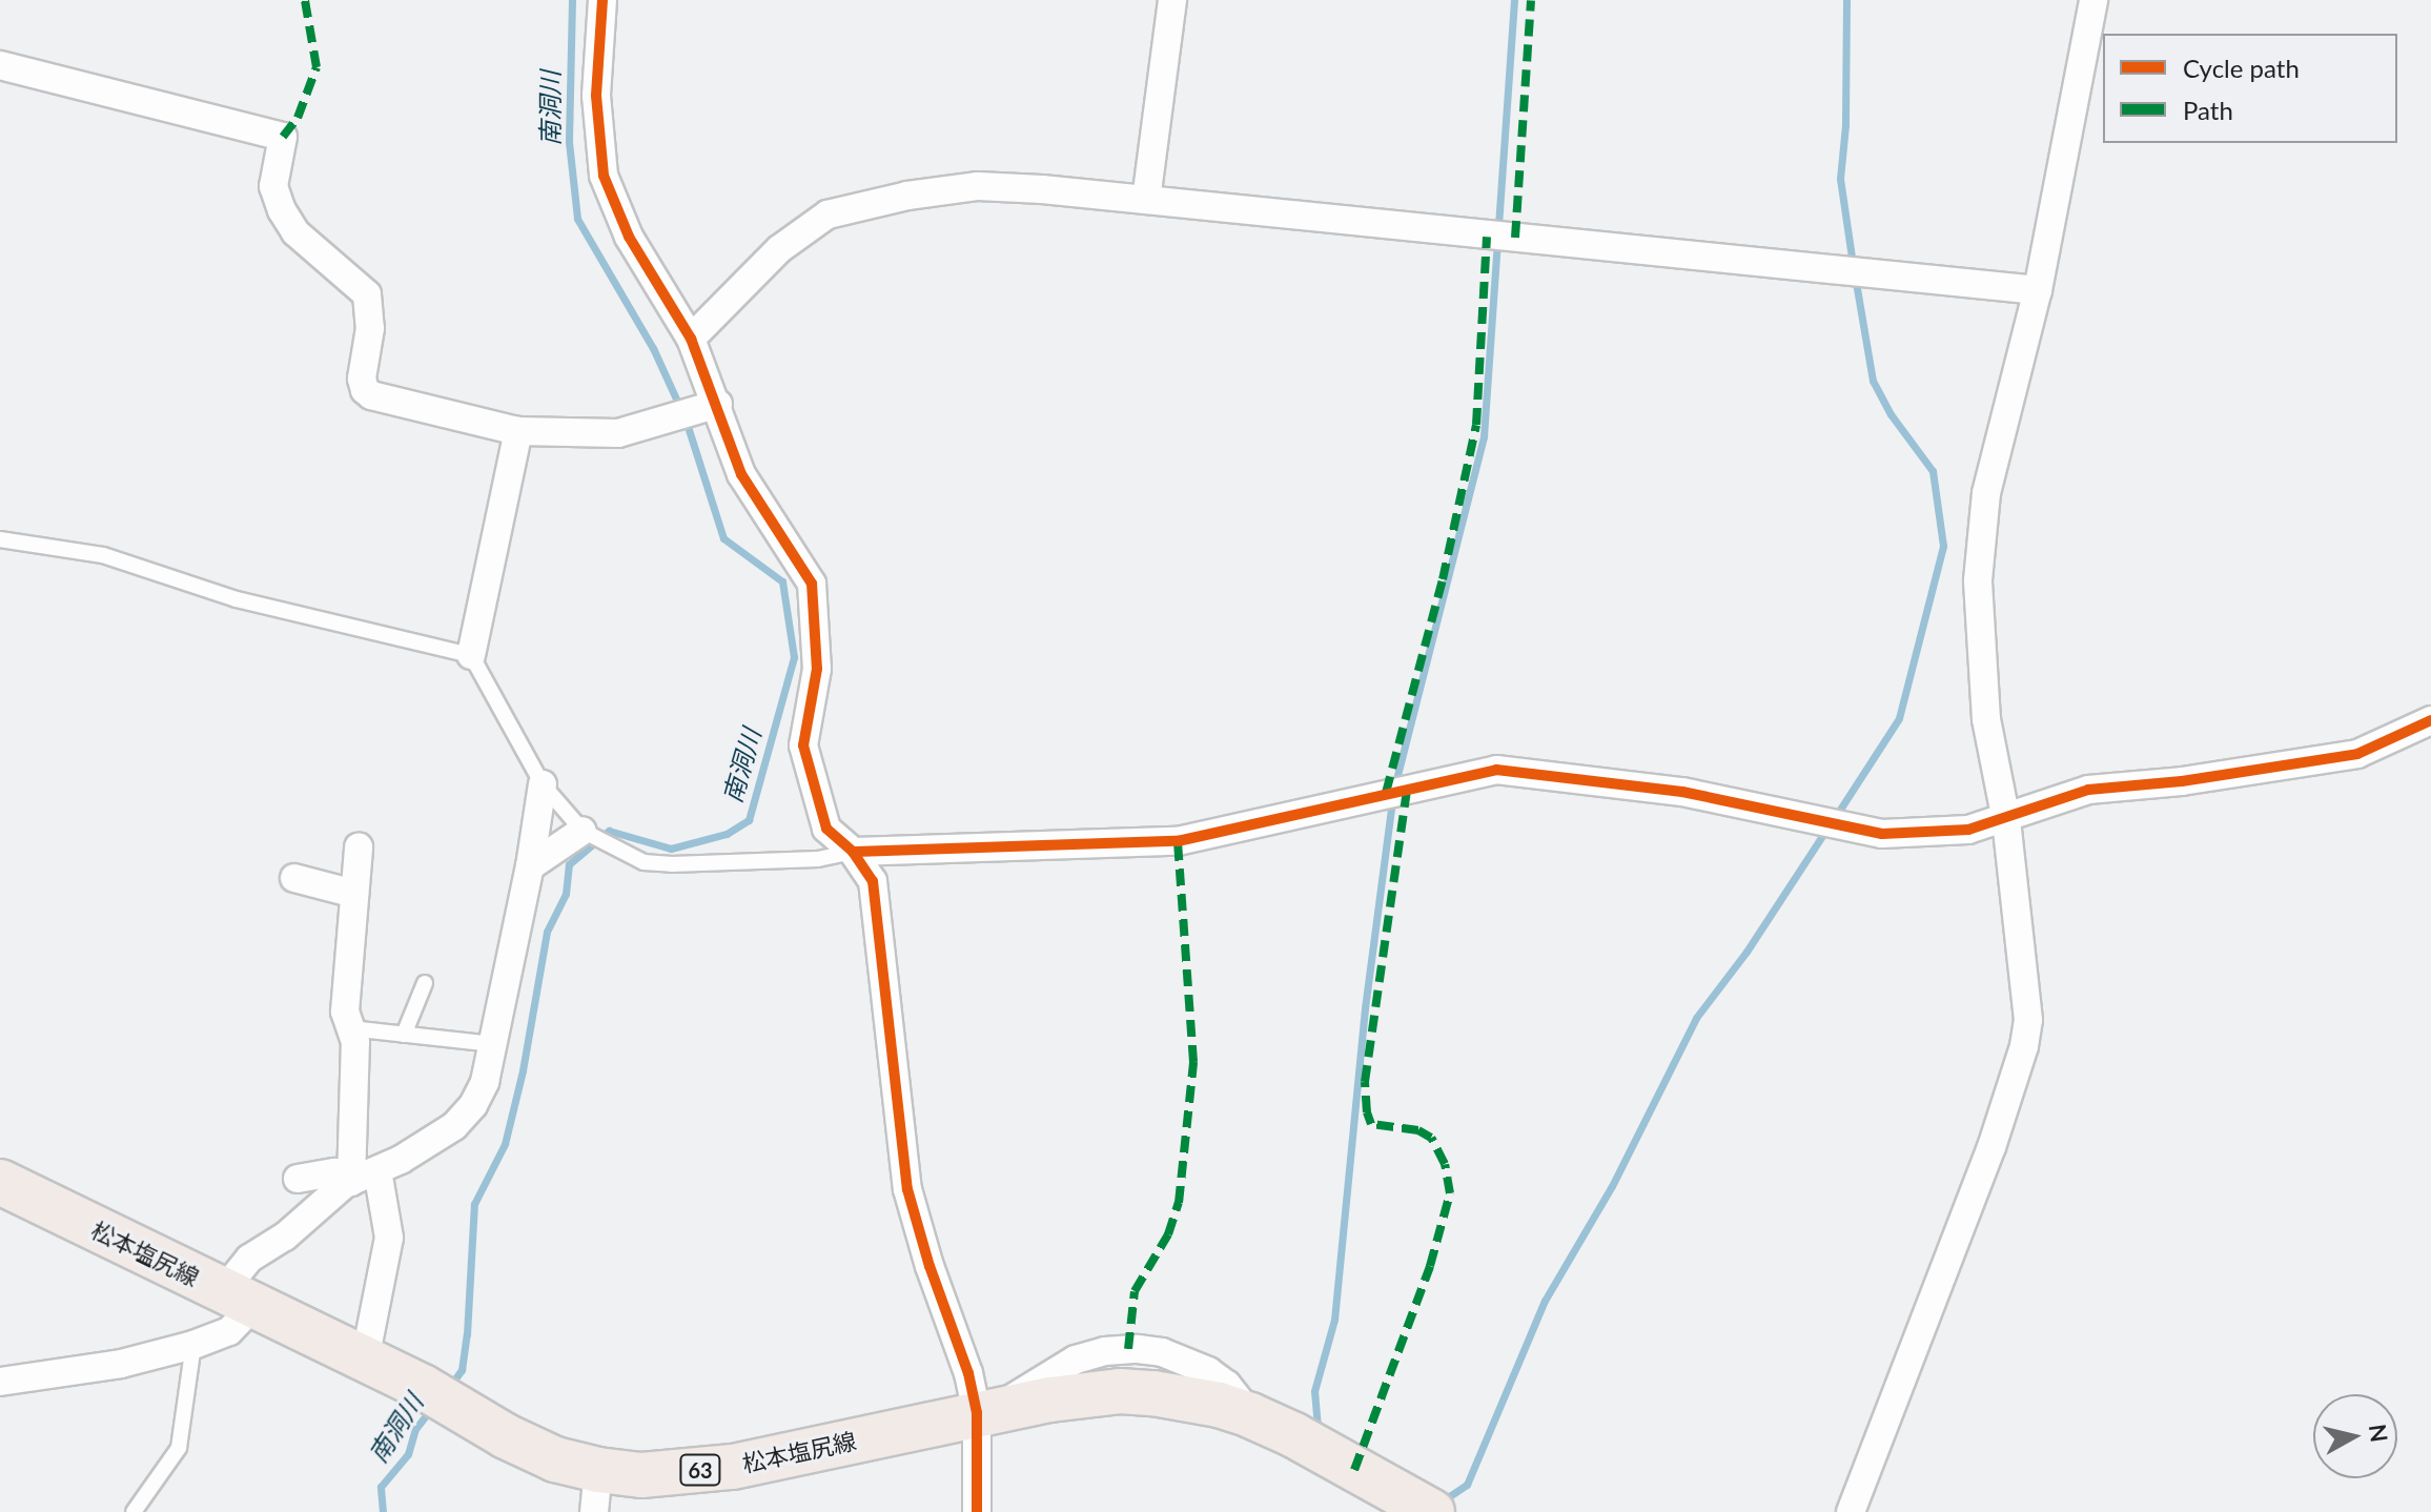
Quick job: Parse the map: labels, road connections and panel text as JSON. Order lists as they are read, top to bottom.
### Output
{
  "streets": {
    "main road": ["松本塩尻線", "63"]
  },
  "water": ["南洞川"],
  "legend": ["Cycle path", "Path"],
  "north": "right"
}
